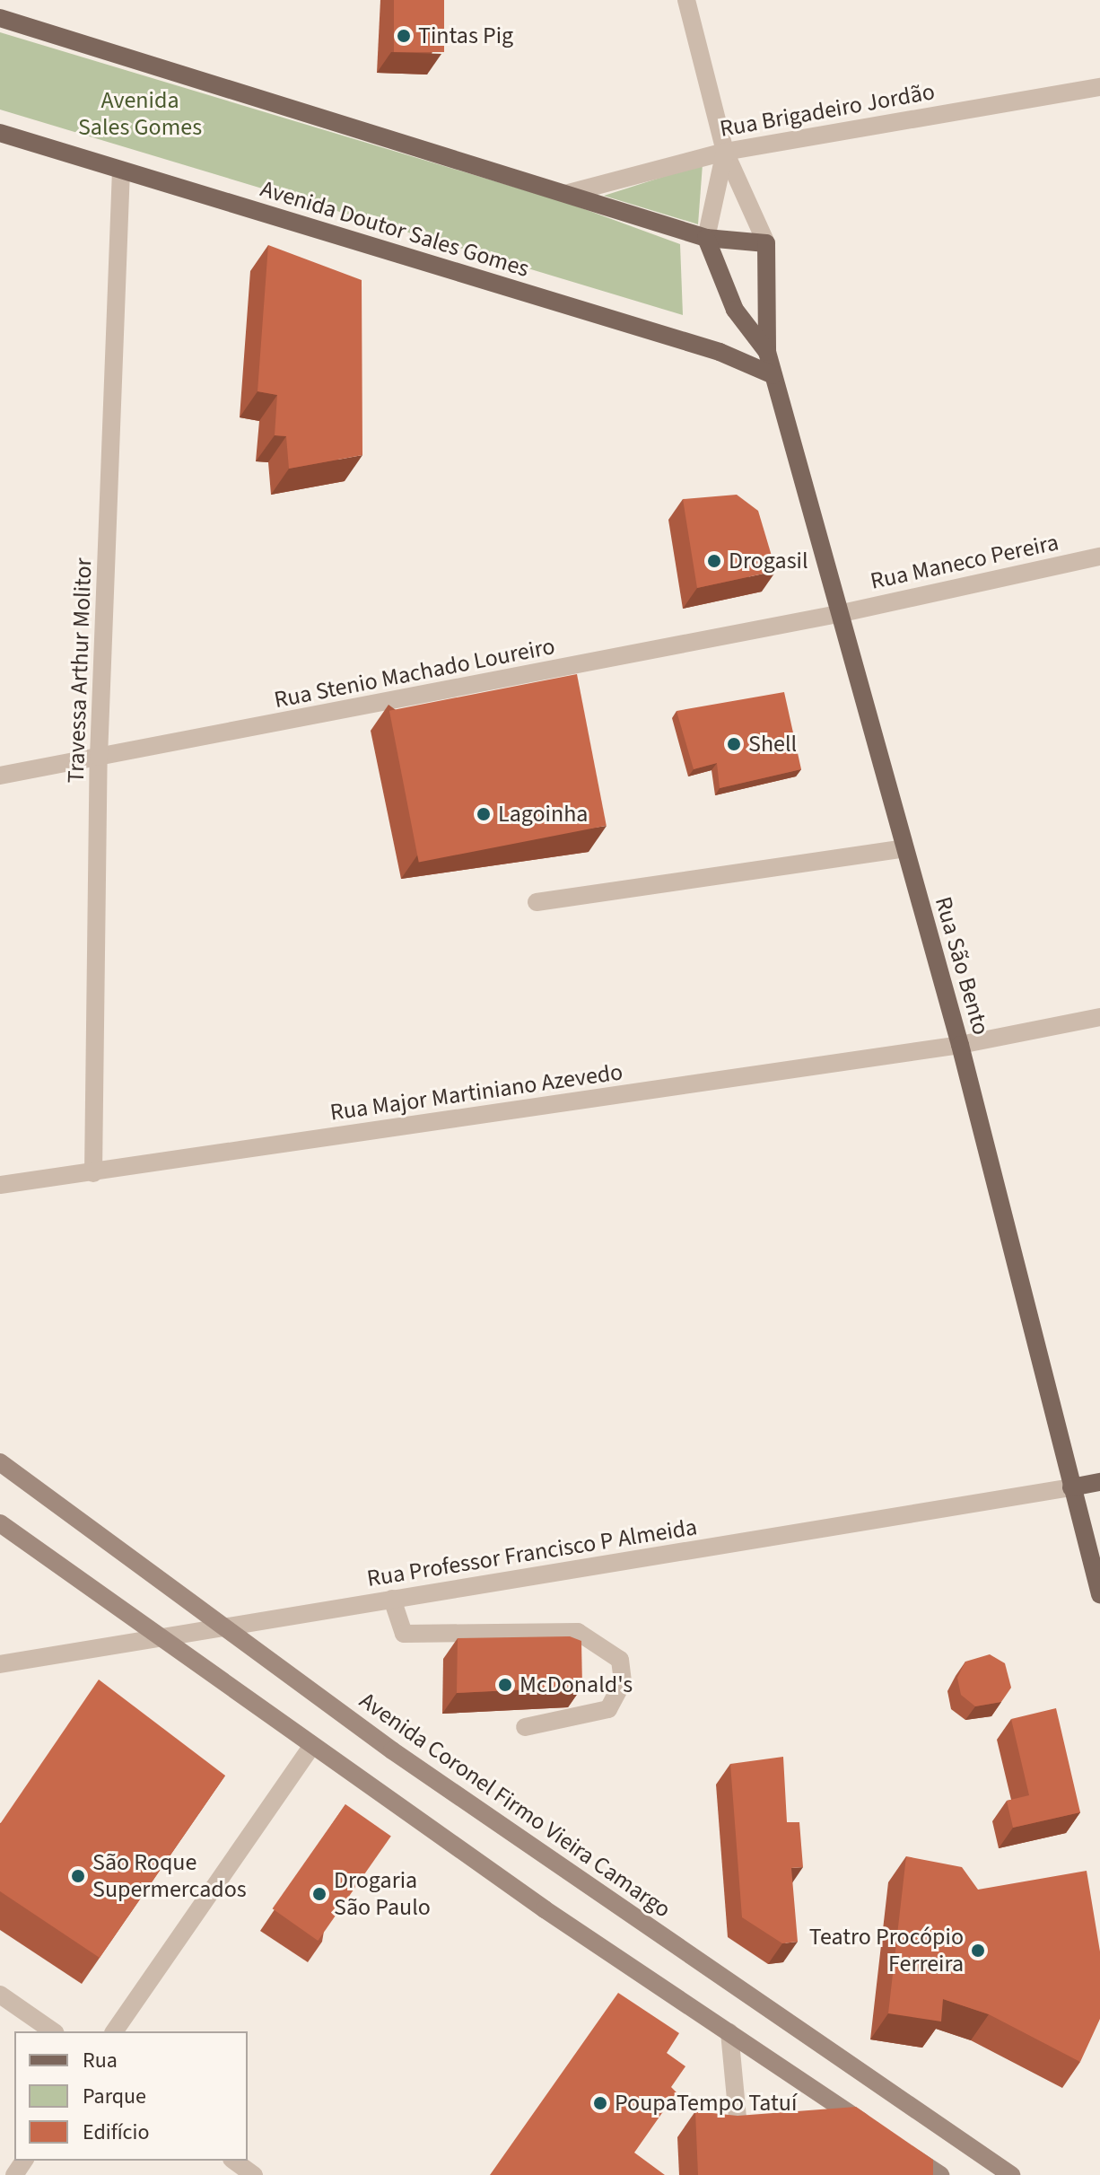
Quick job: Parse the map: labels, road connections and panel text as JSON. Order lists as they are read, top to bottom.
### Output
{
  "streets": {
    "main road": ["Avenida Doutor Sales Gomes", "Rua São Bento", "Avenida Coronel Firmo Vieira Camargo"],
    "street": [
      "Rua Brigadeiro Jordão",
      "Rua Maneco Pereira",
      "Travessa Arthur Molitor",
      "Rua Stenio Machado Loureiro",
      "Rua Major Martiniano Azevedo",
      "Rua Professor Francisco P Almeida"
    ]
  },
  "crossings": [
    ["Rua Brigadeiro Jordão", "Rua São Bento"],
    ["Avenida Doutor Sales Gomes", "Travessa Arthur Molitor"],
    ["Avenida Doutor Sales Gomes", "Rua São Bento"],
    ["Rua Maneco Pereira", "Rua Stenio Machado Loureiro"],
    ["Rua Maneco Pereira", "Rua São Bento"],
    ["Travessa Arthur Molitor", "Rua Stenio Machado Loureiro"],
    ["Travessa Arthur Molitor", "Rua Major Martiniano Azevedo"],
    ["Rua Stenio Machado Loureiro", "Rua São Bento"],
    ["Rua São Bento", "Rua Major Martiniano Azevedo"],
    ["Rua São Bento", "Rua Professor Francisco P Almeida"],
    ["Rua Professor Francisco P Almeida", "Avenida Coronel Firmo Vieira Camargo"]
  ],
  "parks": ["Avenida Sales Gomes"],
  "places": [
    "Tintas Pig",
    "Drogasil",
    "Shell",
    "Lagoinha",
    "McDonald's",
    "São Roque Supermercados",
    "Drogaria São Paulo",
    "Teatro Procópio Ferreira",
    "PoupaTempo Tatuí"
  ],
  "legend": ["Rua", "Parque", "Edifício"]
}
